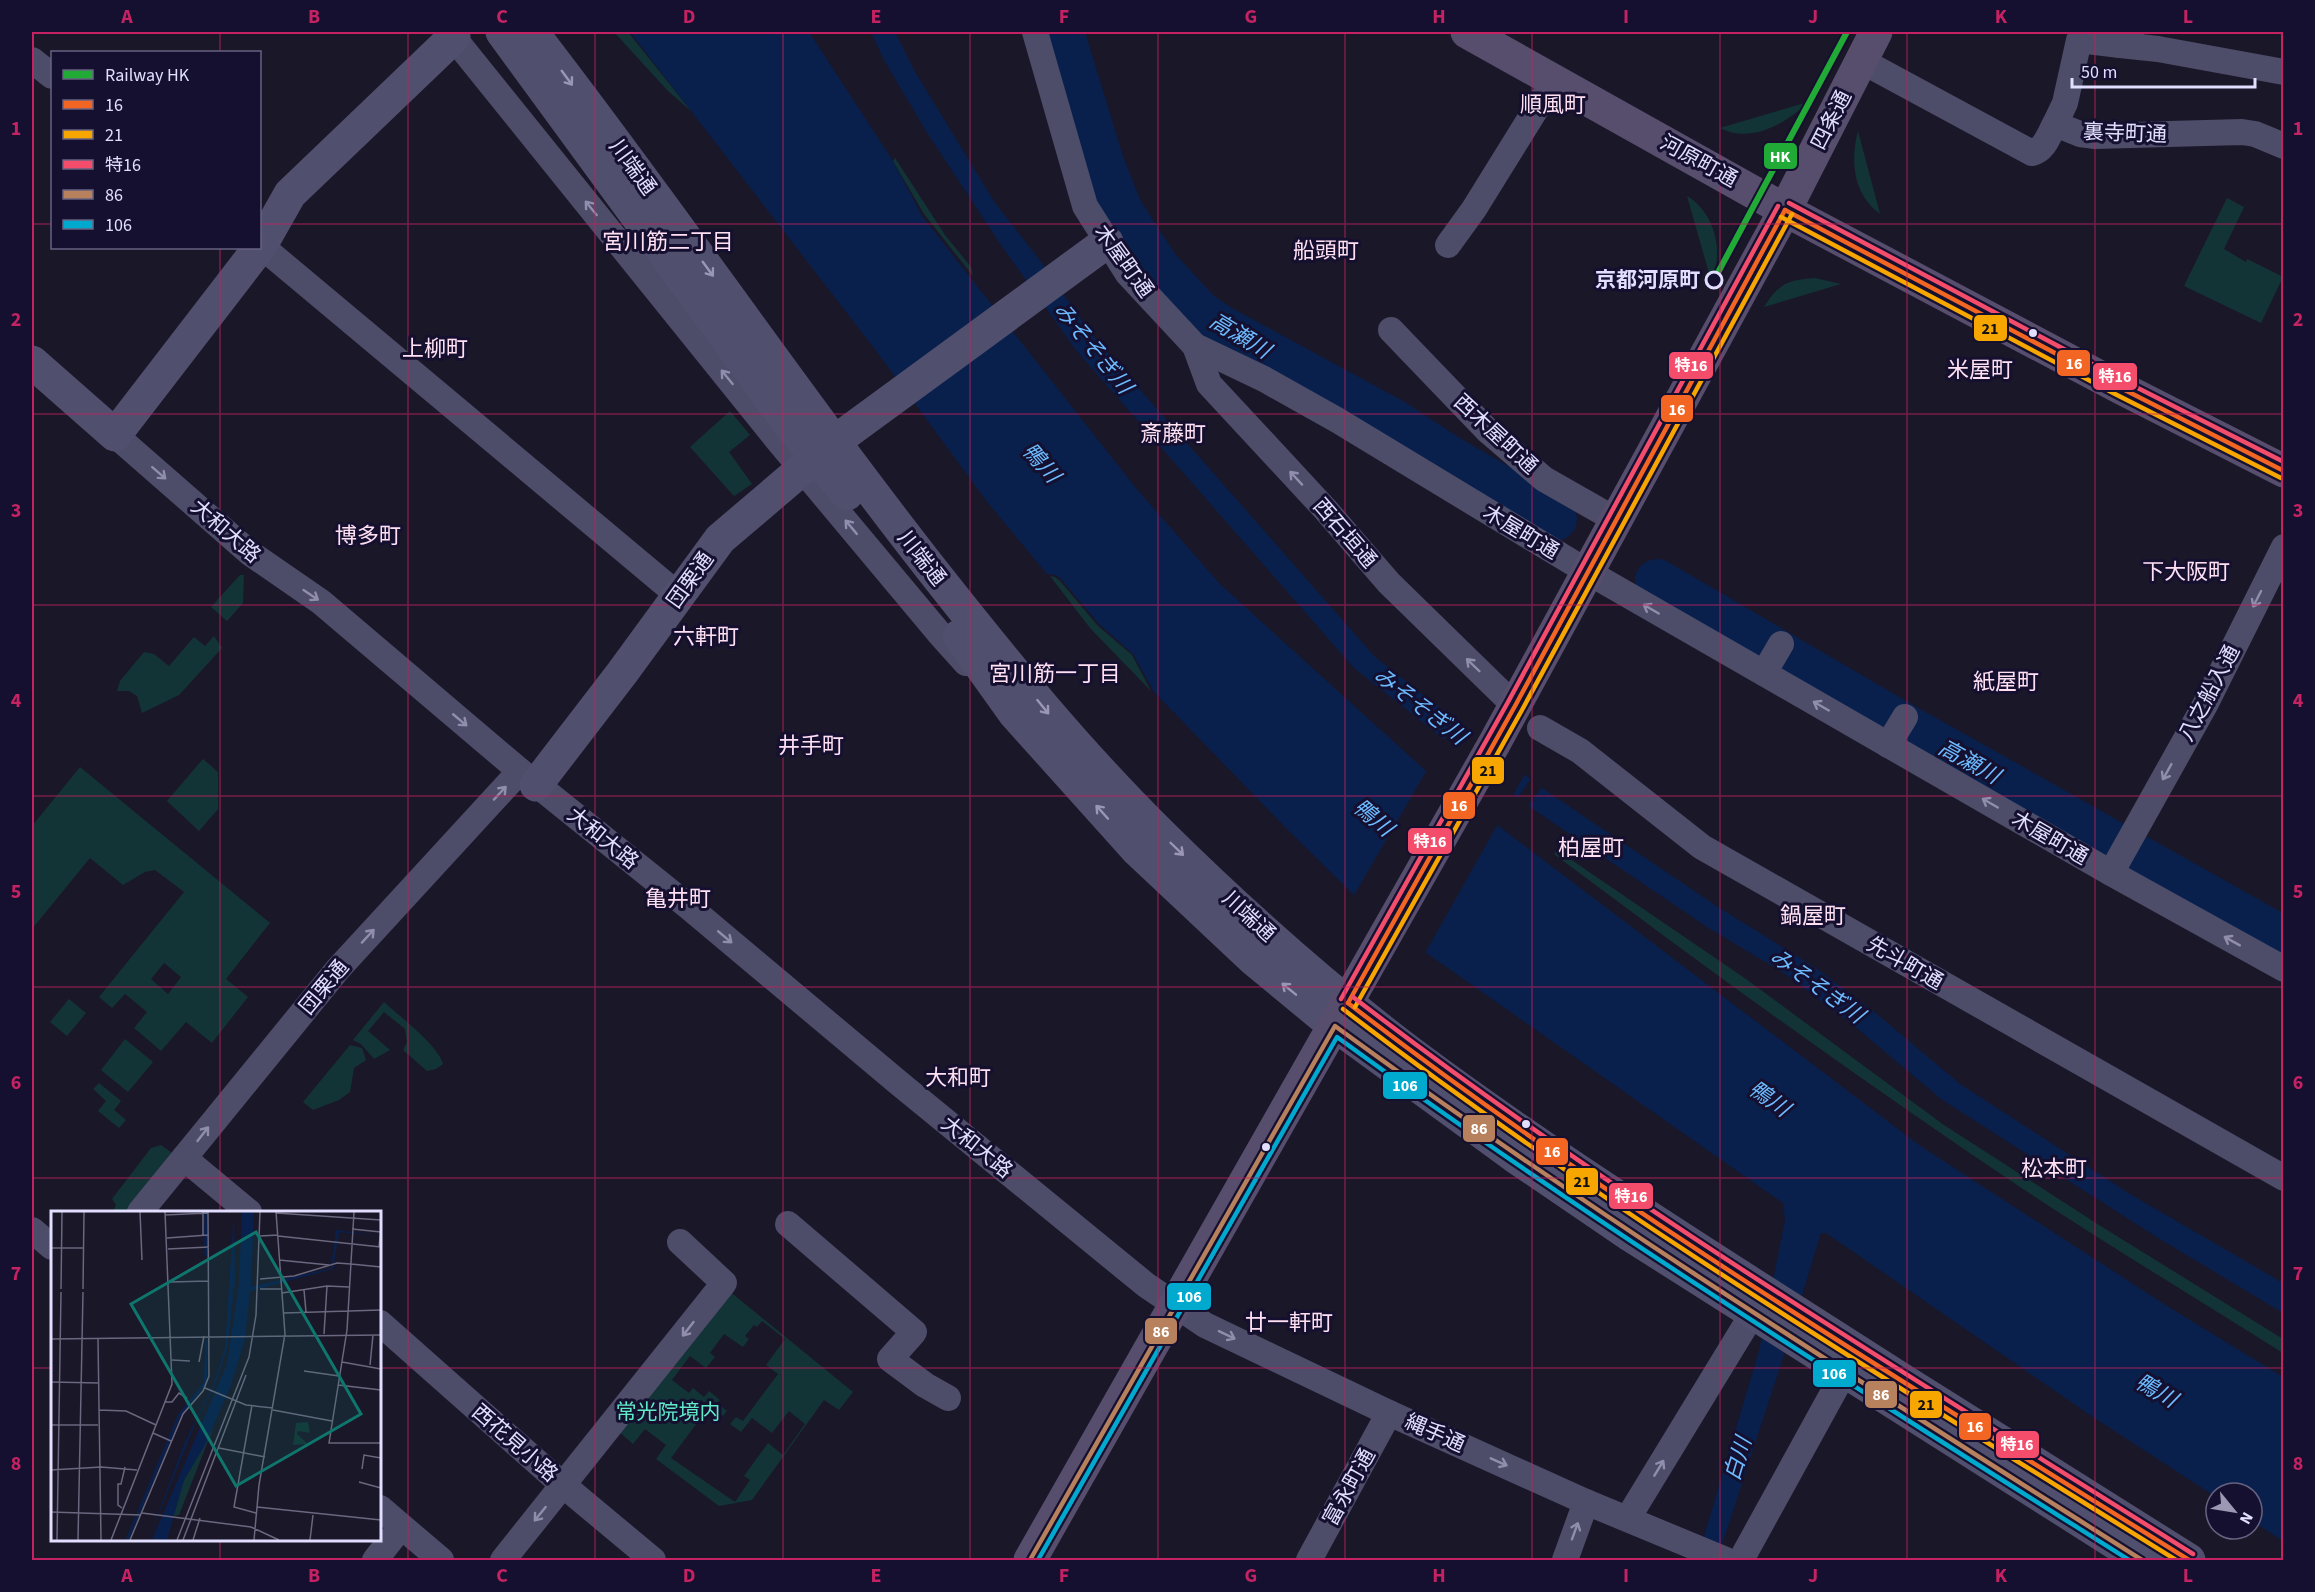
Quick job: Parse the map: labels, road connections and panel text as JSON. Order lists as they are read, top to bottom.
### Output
{
  "streets": {
    "main road": ["四条通", "河原町通"],
    "street": [
      "裏寺町通",
      "川端通",
      "木屋町通",
      "西木屋町通",
      "大和大路",
      "西石垣通",
      "団栗通",
      "八之船入通",
      "先斗町通",
      "縄手通",
      "西花見小路",
      "富永町通"
    ]
  },
  "crossings": [
    ["四条通", "裏寺町通"],
    ["四条通", "河原町通"],
    ["四条通", "川端通"],
    ["四条通", "木屋町通"],
    ["四条通", "西木屋町通"],
    ["四条通", "大和大路"],
    ["四条通", "西石垣通"],
    ["四条通", "縄手通"],
    ["川端通", "団栗通"],
    ["木屋町通", "西石垣通"],
    ["木屋町通", "団栗通"],
    ["木屋町通", "八之船入通"],
    ["大和大路", "団栗通"],
    ["大和大路", "縄手通"],
    ["縄手通", "富永町通"]
  ],
  "one_way": [
    "木屋町通",
    "大和大路",
    "西石垣通",
    "団栗通",
    "八之船入通",
    "縄手通"
  ],
  "districts": [
    "順風町",
    "宮川筋二丁目",
    "船頭町",
    "上柳町",
    "米屋町",
    "斎藤町",
    "博多町",
    "下大阪町",
    "六軒町",
    "宮川筋一丁目",
    "紙屋町",
    "井手町",
    "柏屋町",
    "亀井町",
    "鍋屋町",
    "大和町",
    "松本町",
    "廿一軒町"
  ],
  "water": [
    "高瀬川",
    "みそそぎ川",
    "鴨川",
    "白川"
  ],
  "parks": ["常光院境内"],
  "places": ["京都河原町"],
  "lines": [
    "rail line HK",
    "transit line 特16",
    "transit line 16",
    "transit line 21",
    "transit line 86",
    "transit line 106"
  ],
  "legend": [
    "Railway HK",
    "16",
    "21",
    "特16",
    "86",
    "106"
  ],
  "scale_bar": "50 m",
  "north": "bottom right",
  "grid": {
    "columns": [
      "A",
      "B",
      "C",
      "D",
      "E",
      "F",
      "G",
      "H",
      "I",
      "J",
      "K",
      "L"
    ],
    "rows": [
      "1",
      "2",
      "3",
      "4",
      "5",
      "6",
      "7",
      "8"
    ]
  }
}
